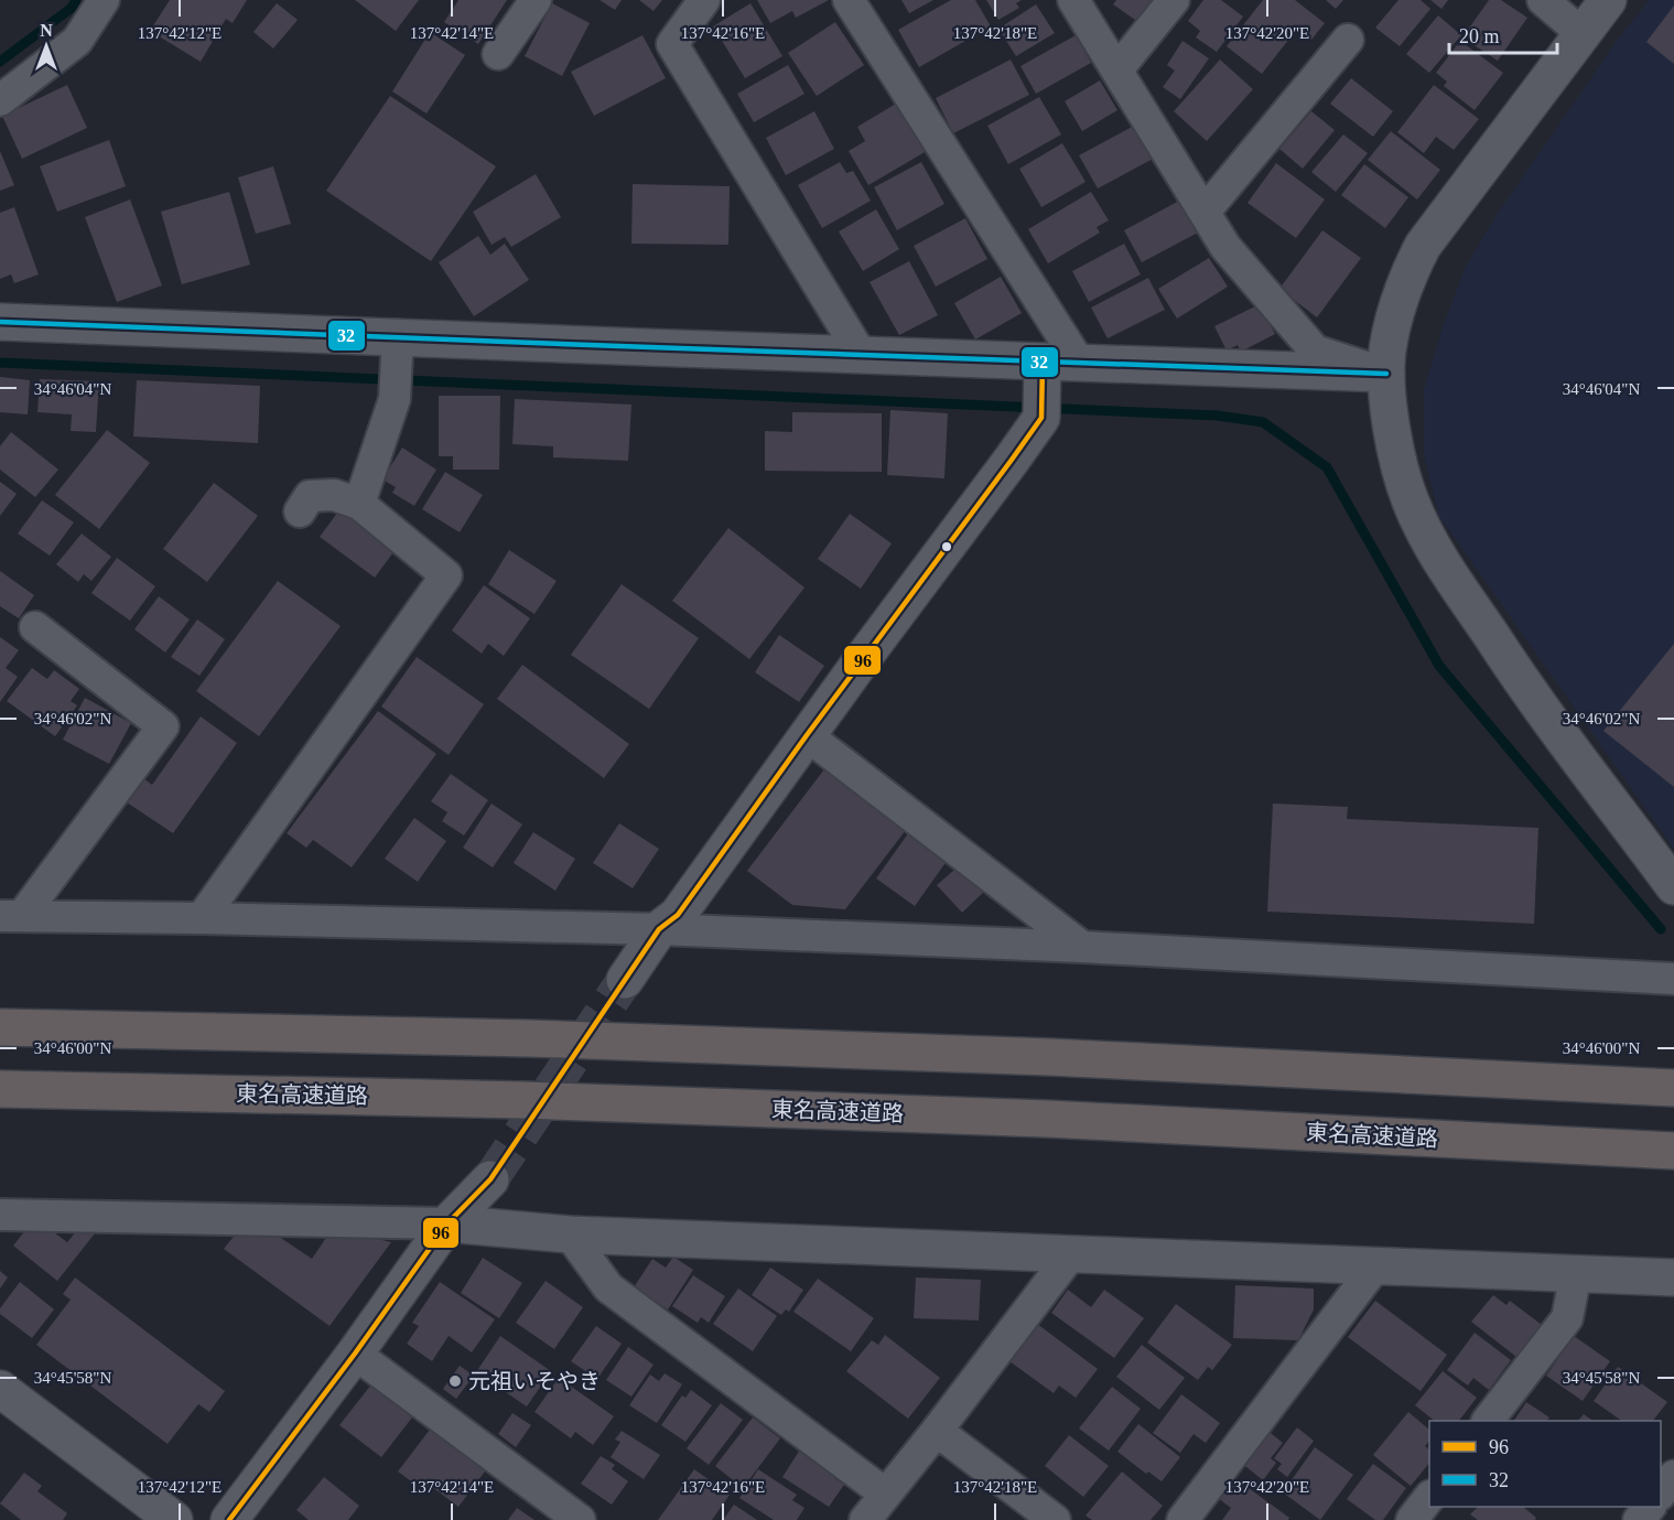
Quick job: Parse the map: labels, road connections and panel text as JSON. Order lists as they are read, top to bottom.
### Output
{
  "streets": {
    "highway": ["東名高速道路"]
  },
  "places": ["元祖いそやき"],
  "lines": ["transit line 32", "transit line 96"],
  "legend": ["96", "32"],
  "scale_bar": "20 m",
  "north": "top",
  "coordinates": [
    "137°42'12\"E",
    "137°42'14\"E",
    "137°42'16\"E",
    "137°42'18\"E",
    "137°42'20\"E",
    "34°46'04\"N",
    "34°46'02\"N",
    "34°46'00\"N",
    "34°45'58\"N"
  ]
}
